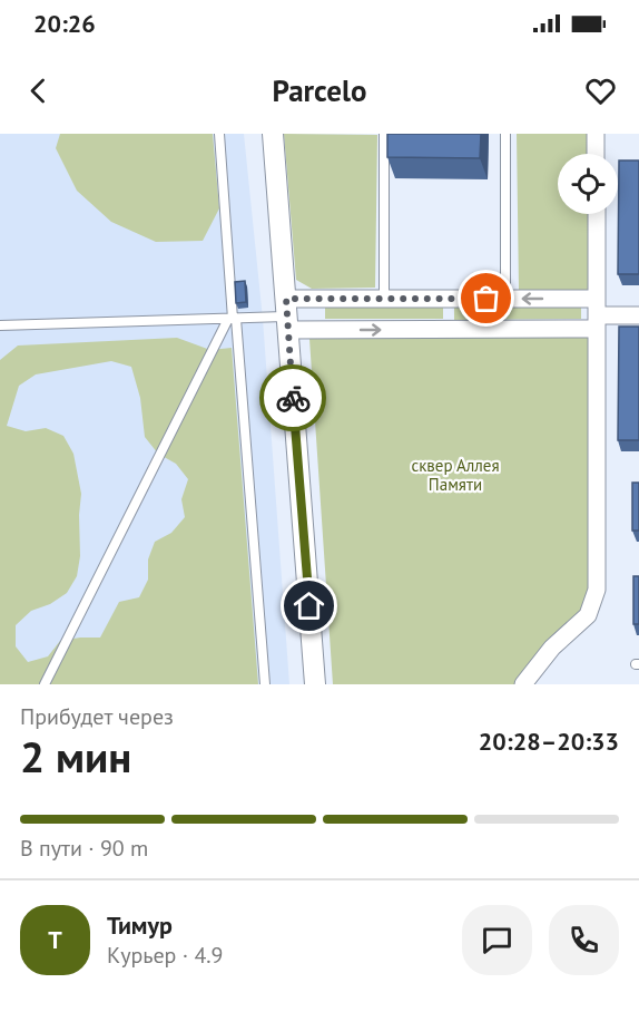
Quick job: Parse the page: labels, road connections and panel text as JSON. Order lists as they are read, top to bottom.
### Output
{
  "parks": ["сквер Аллея Памяти"],
  "page": {
    "status": "20:26",
    "header": "Parcelo",
    "heading": ["2 мин", "Прибудет через", "20:28–20:33"],
    "panel": ["Тимур", "Курьер · 4.9"],
    "bar": "В пути · 90 m",
    "round": "Т"
  }
}
